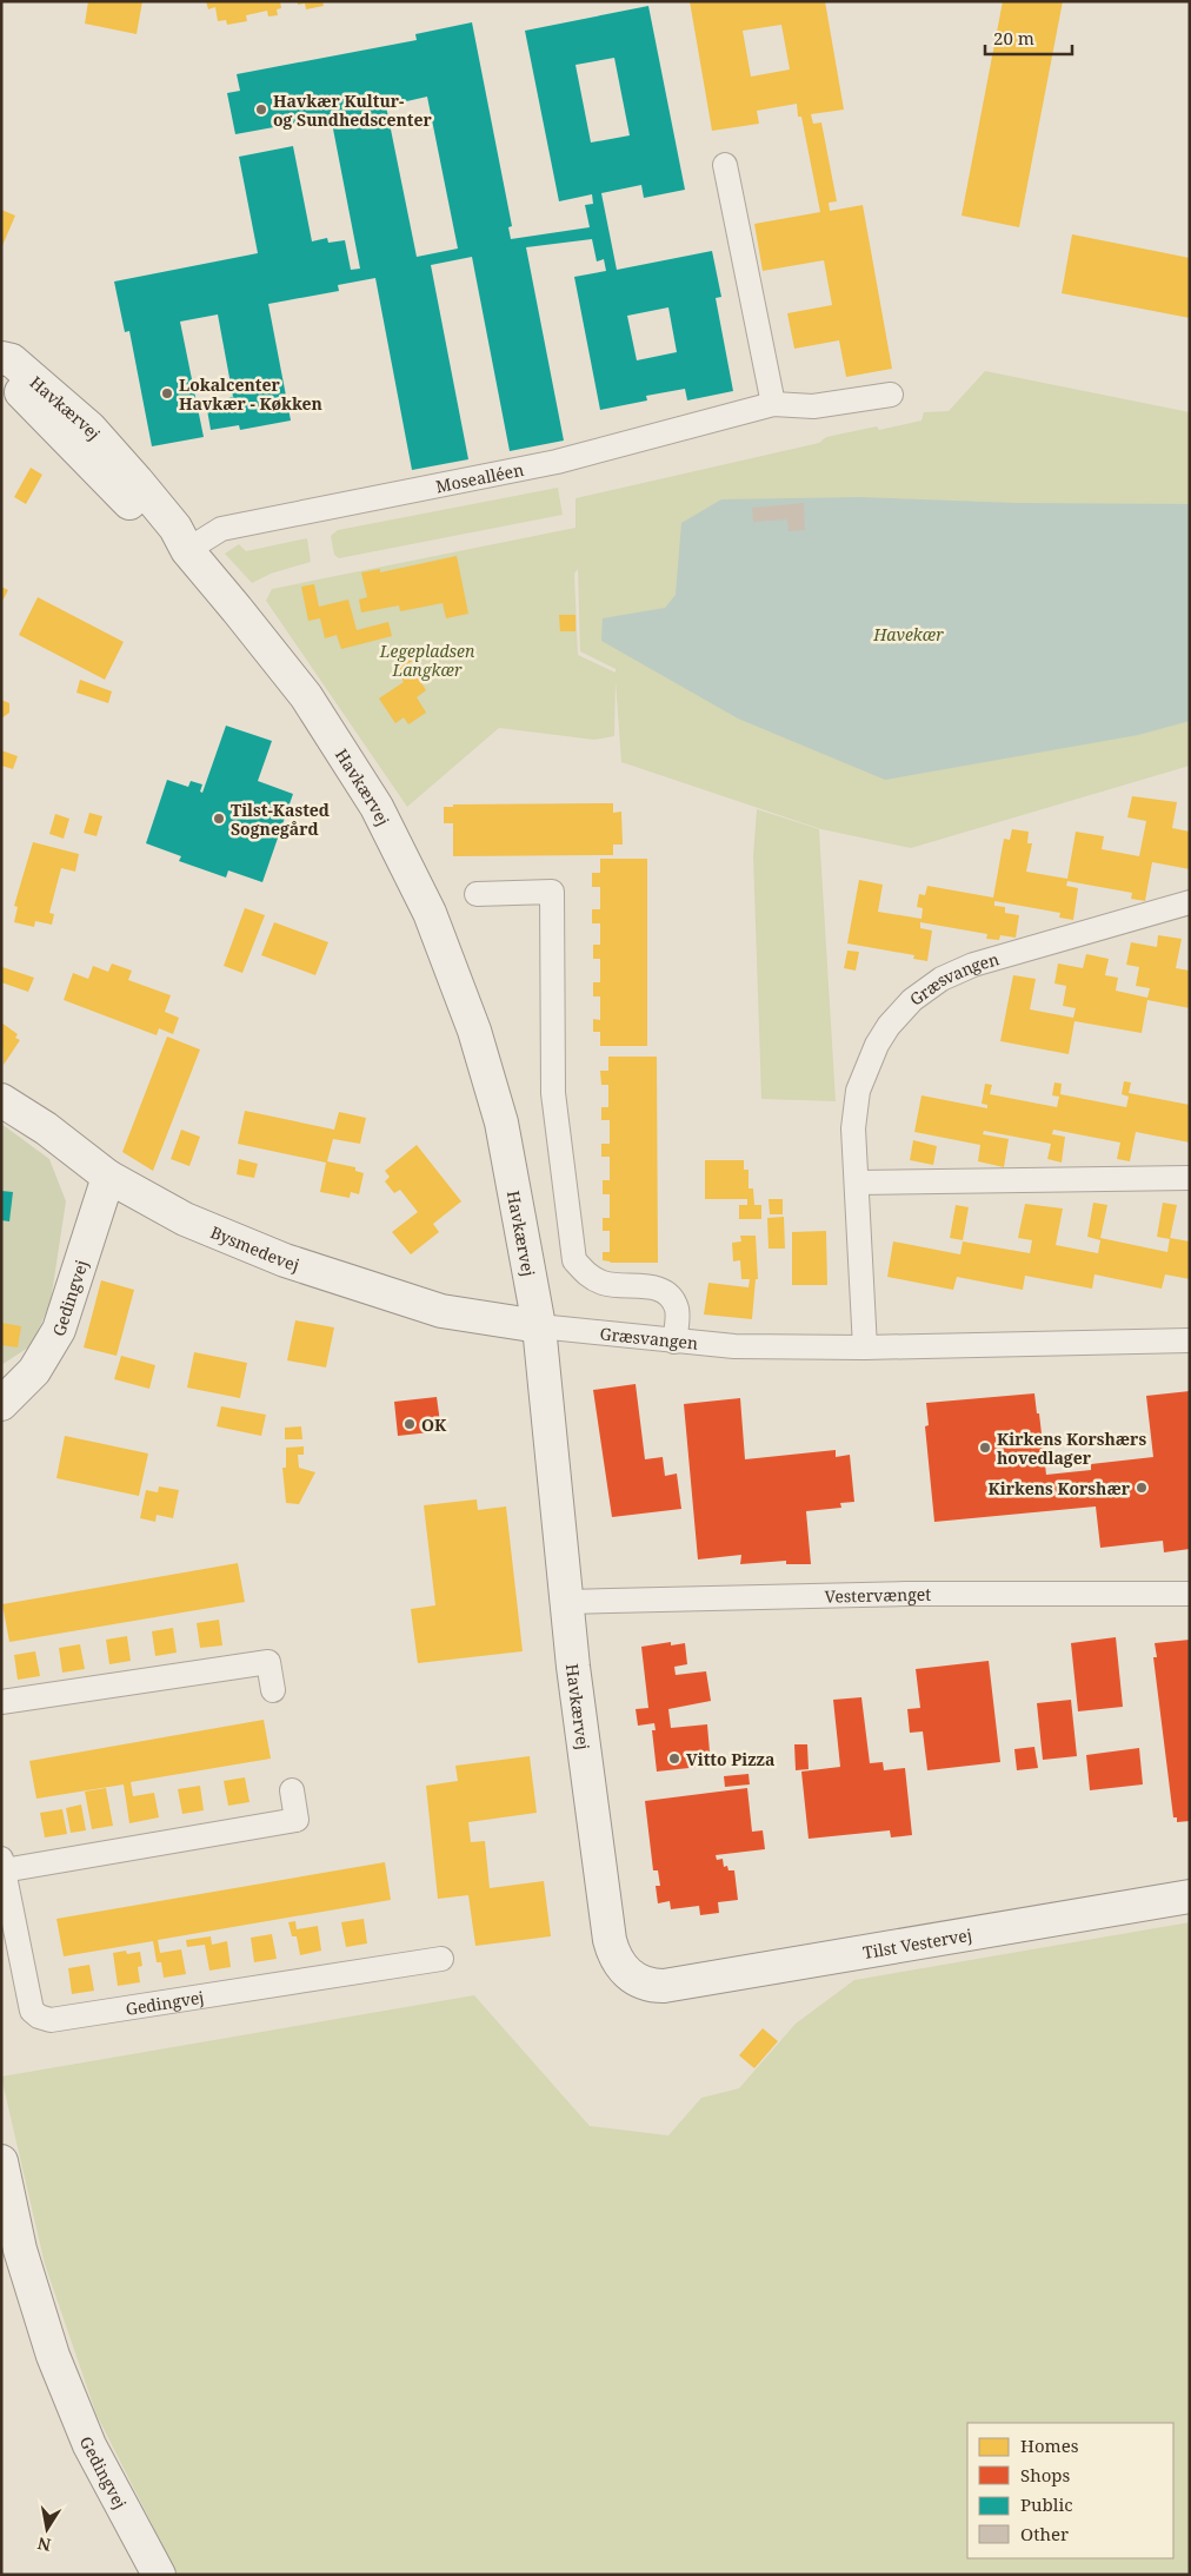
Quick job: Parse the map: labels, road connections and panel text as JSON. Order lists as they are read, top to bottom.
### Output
{
  "streets": {
    "street": [
      "Havkærvej",
      "Mosealléen",
      "Græsvangen",
      "Bysmedevej",
      "Gedingvej",
      "Vestervænget",
      "Tilst Vestervej"
    ]
  },
  "crossings": [
    ["Havkærvej", "Mosealléen"],
    ["Havkærvej", "Græsvangen"],
    ["Havkærvej", "Bysmedevej"],
    ["Havkærvej", "Vestervænget"],
    ["Havkærvej", "Tilst Vestervej"],
    ["Græsvangen", "Bysmedevej"],
    ["Bysmedevej", "Gedingvej"]
  ],
  "parks": ["Havekær", "Legepladsen Langkær"],
  "places": [
    "Havkær Kultur- og Sundhedscenter",
    "Lokalcenter Havkær - Køkken",
    "Tilst-Kasted Sognegård",
    "OK",
    "Kirkens Korshærs hovedlager",
    "Kirkens Korshær",
    "Vitto Pizza"
  ],
  "legend": [
    "Homes",
    "Shops",
    "Public",
    "Other"
  ],
  "scale_bar": "20 m",
  "north": "bottom"
}
